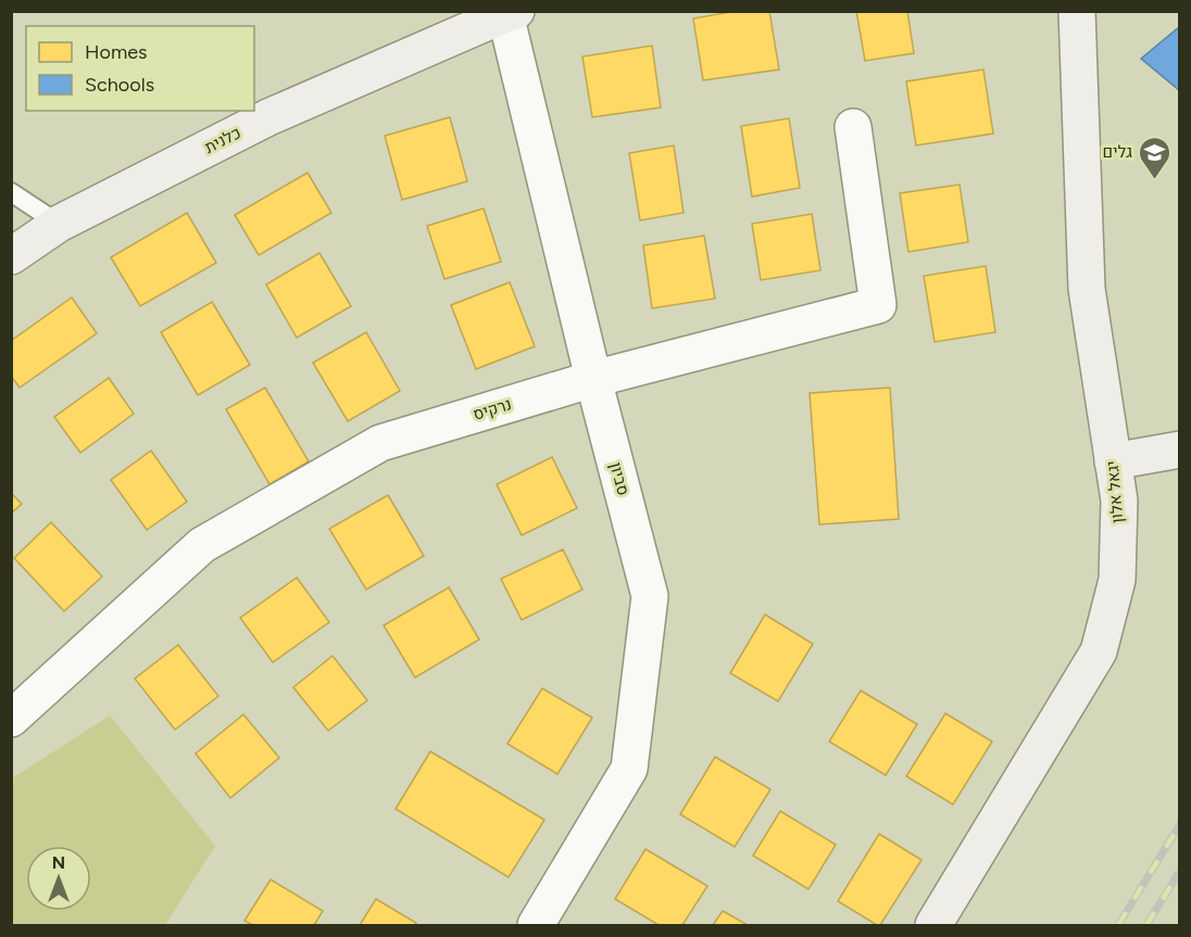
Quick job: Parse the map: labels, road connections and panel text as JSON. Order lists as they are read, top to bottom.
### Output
{
  "streets": {
    "street": [
      "כלנית",
      "נרקיס",
      "סביון",
      "יגאל אלון"
    ]
  },
  "crossings": [
    ["כלנית", "סביון"],
    ["נרקיס", "סביון"]
  ],
  "places": {
    "school or university": ["גלים"]
  },
  "legend": ["Homes", "Schools"],
  "north": "top"
}
